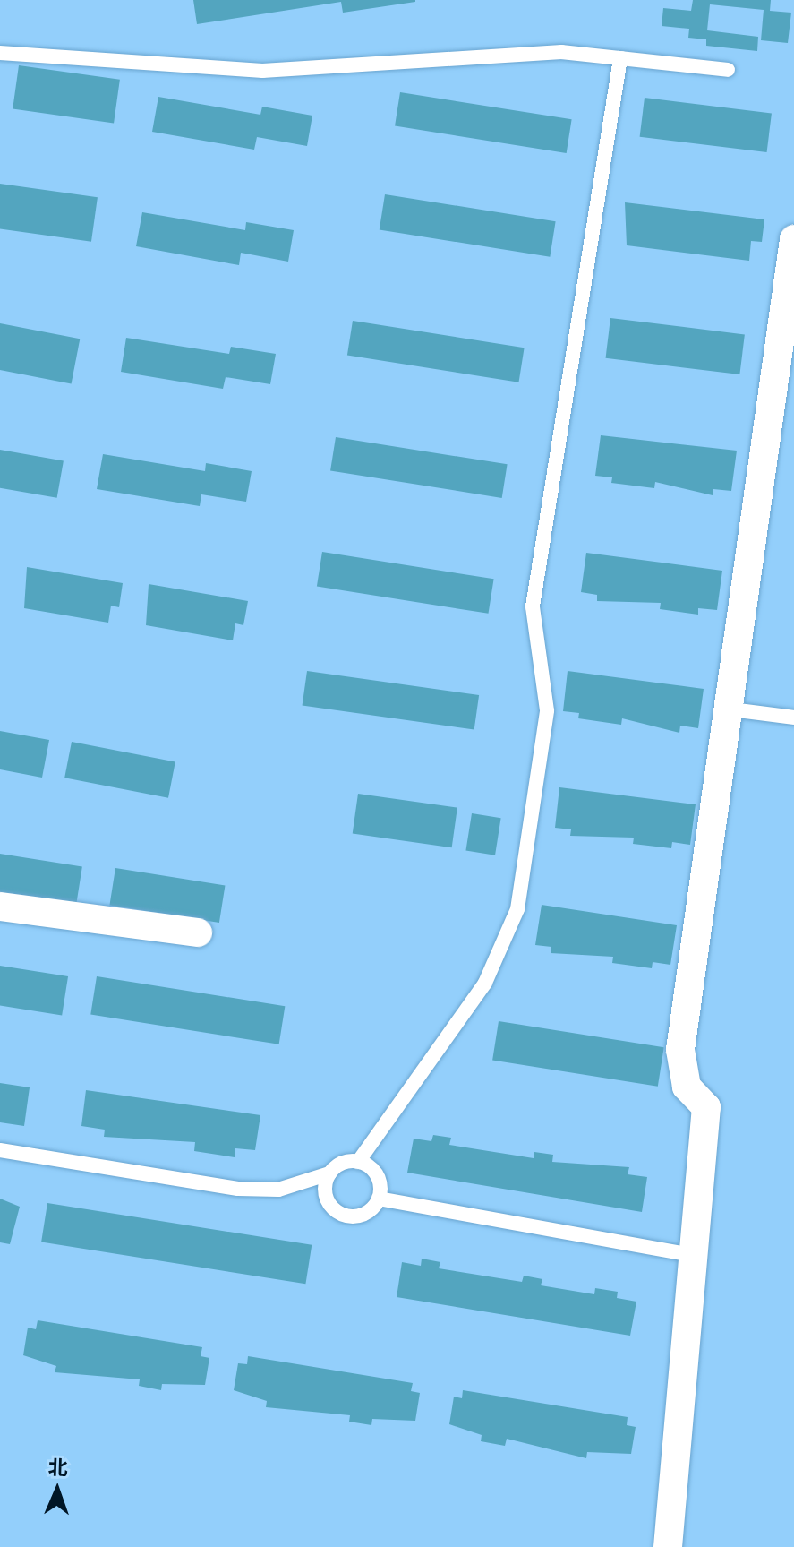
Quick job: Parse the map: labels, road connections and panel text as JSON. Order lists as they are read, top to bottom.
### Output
{
  "north": "top"
}
